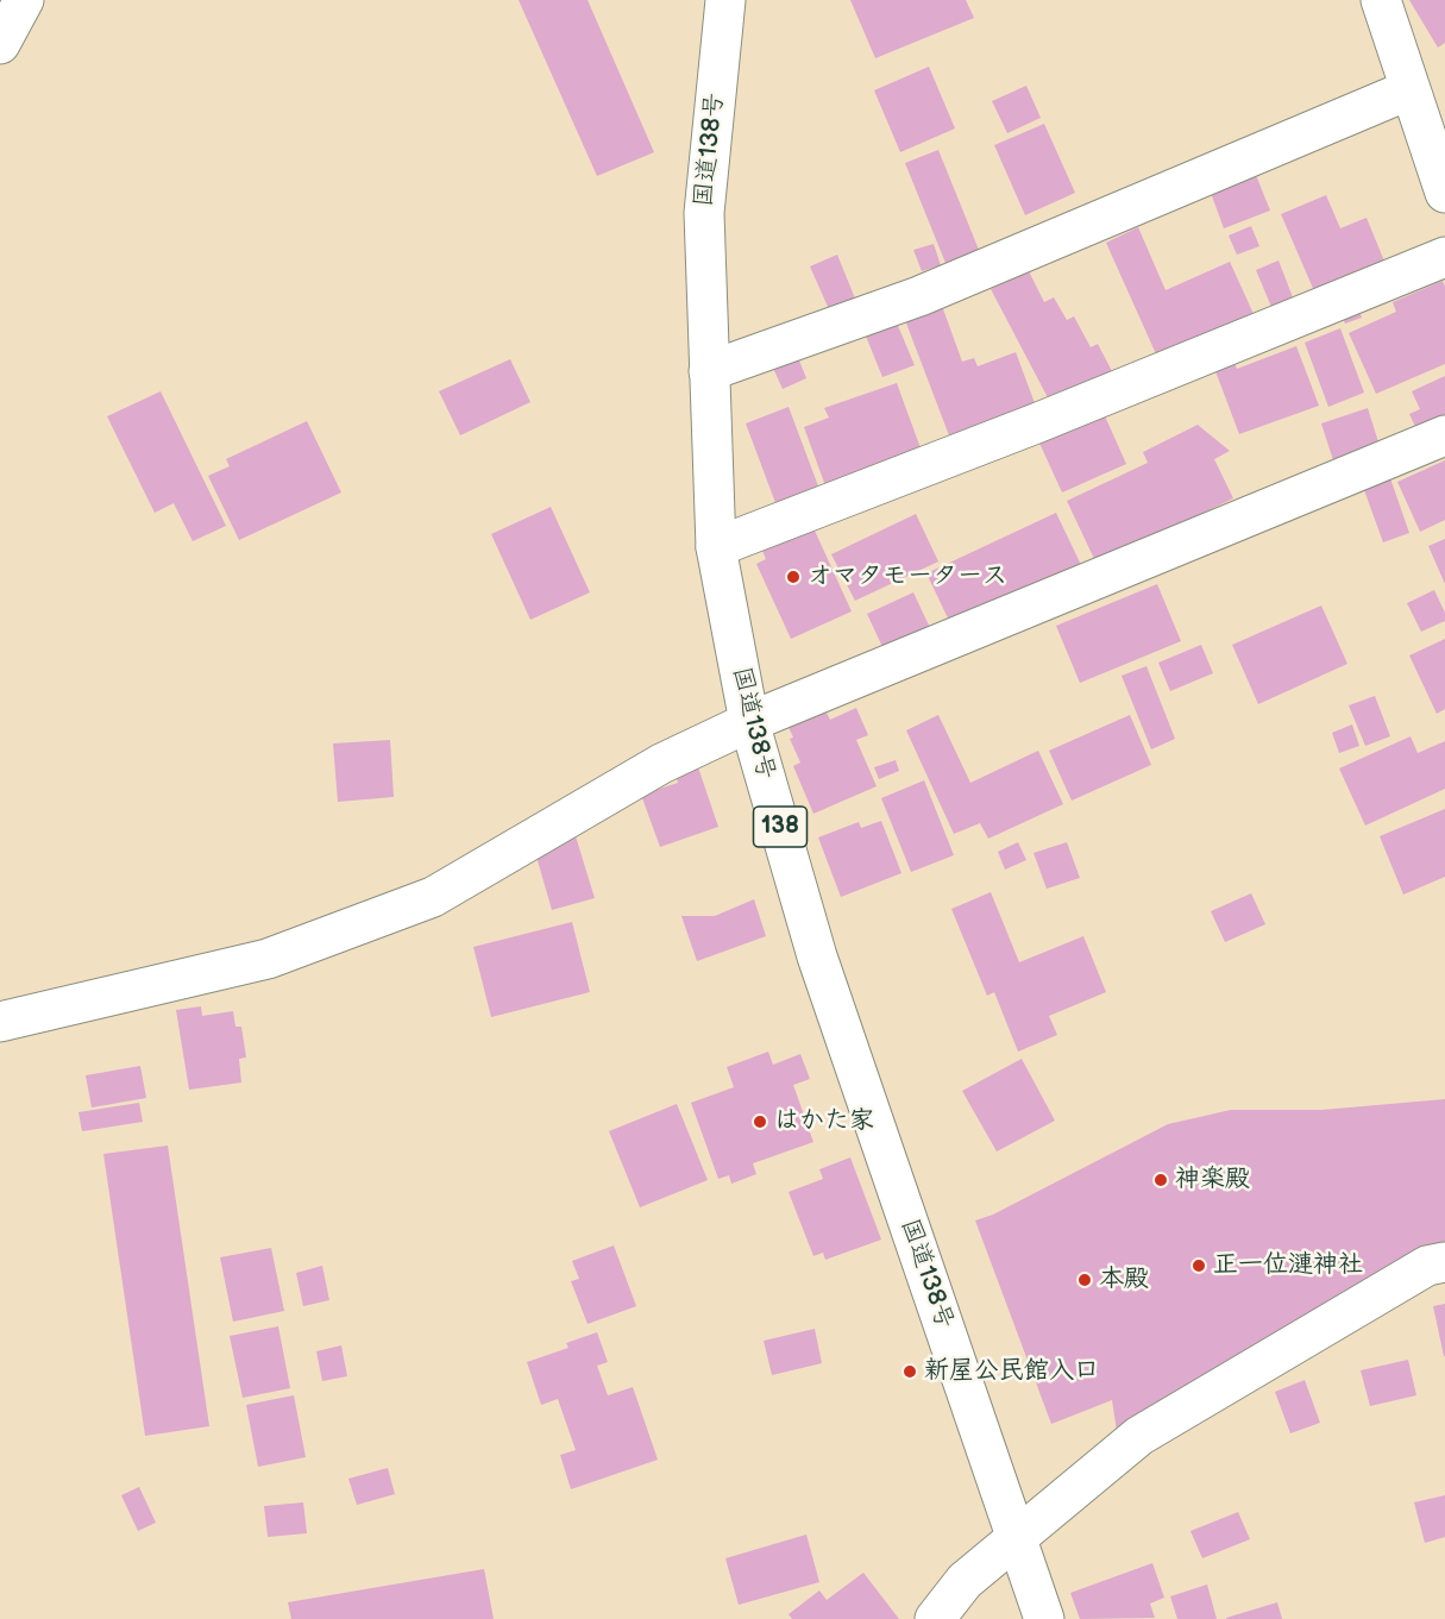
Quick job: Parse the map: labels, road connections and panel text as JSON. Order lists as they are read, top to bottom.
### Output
{
  "streets": {
    "main road": ["国道138号", "138"]
  },
  "places": [
    "オマタモータース",
    "はかた家",
    "神楽殿",
    "正一位漣神社",
    "本殿",
    "新屋公民館入口"
  ]
}
